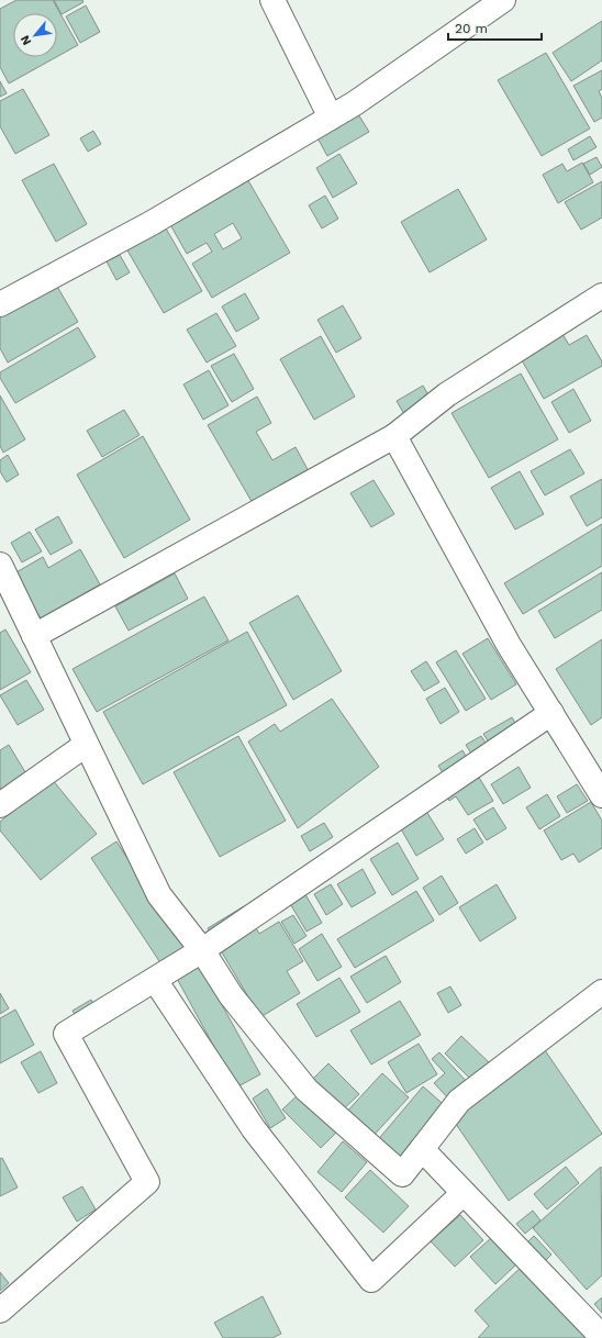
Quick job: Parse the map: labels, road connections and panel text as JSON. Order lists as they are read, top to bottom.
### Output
{
  "scale_bar": "20 m",
  "north": "bottom left"
}
